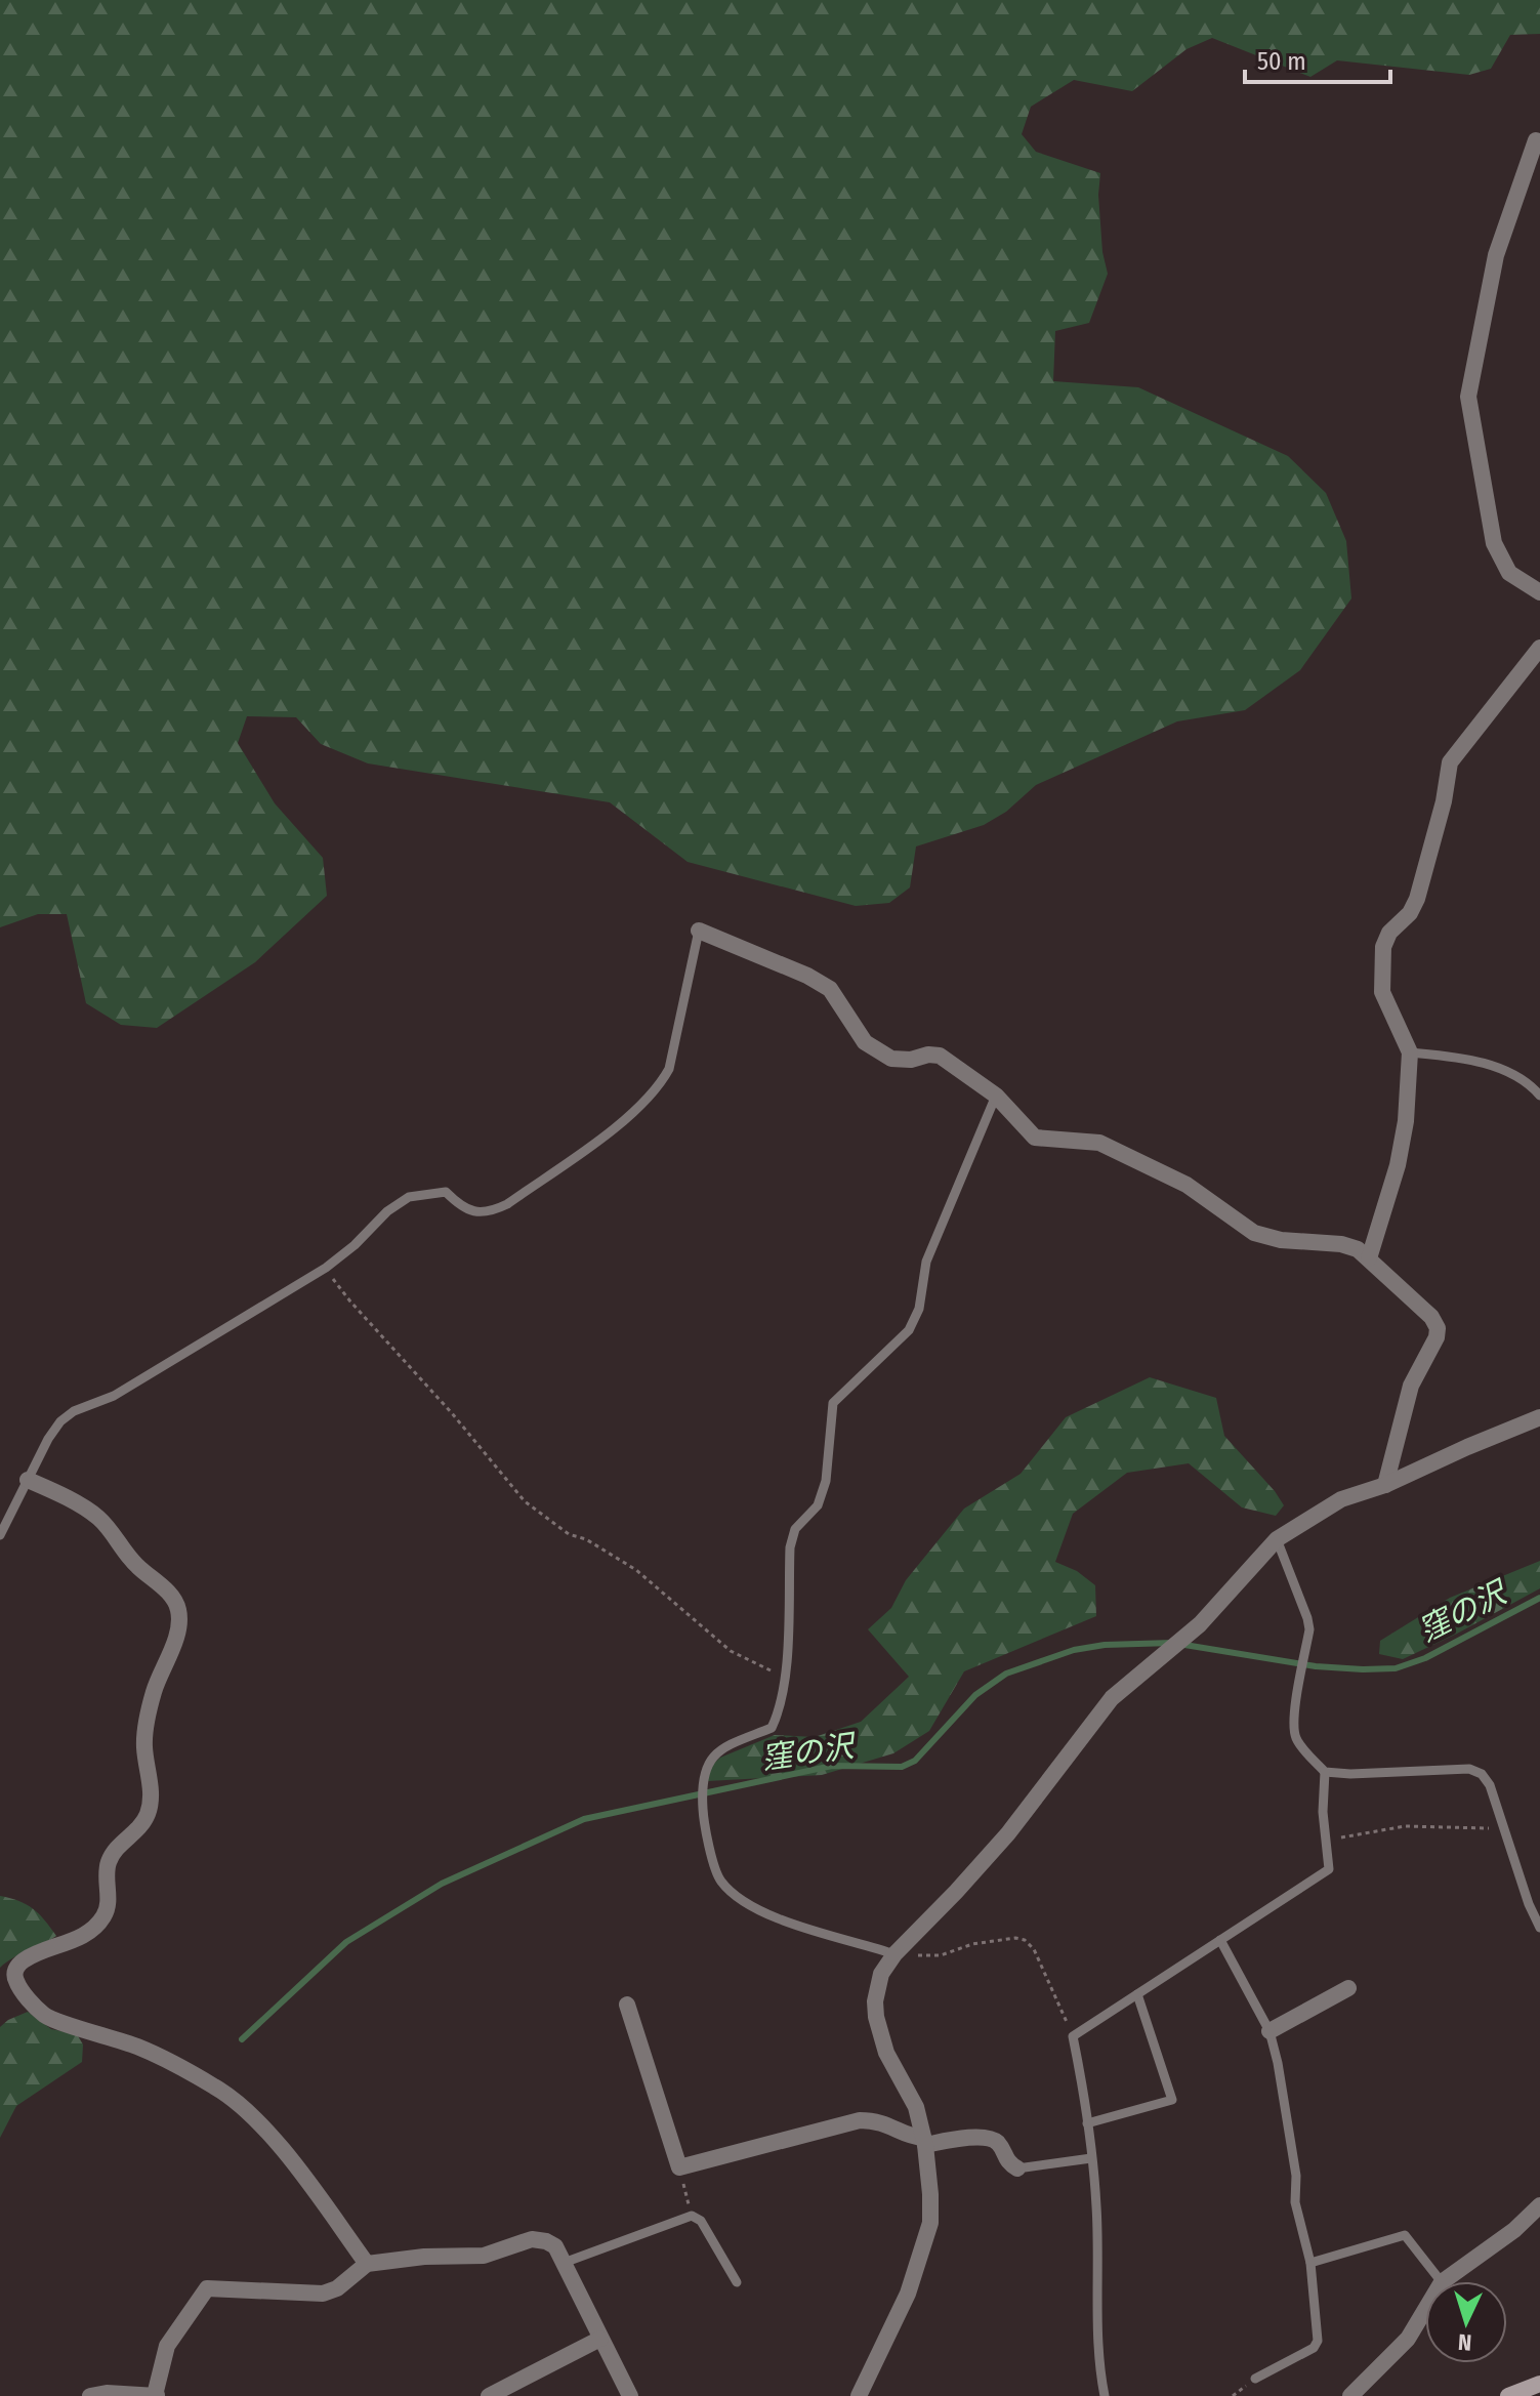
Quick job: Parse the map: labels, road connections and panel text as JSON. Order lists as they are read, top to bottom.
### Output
{
  "water": ["窪の沢"],
  "scale_bar": "50 m",
  "north": "bottom"
}
